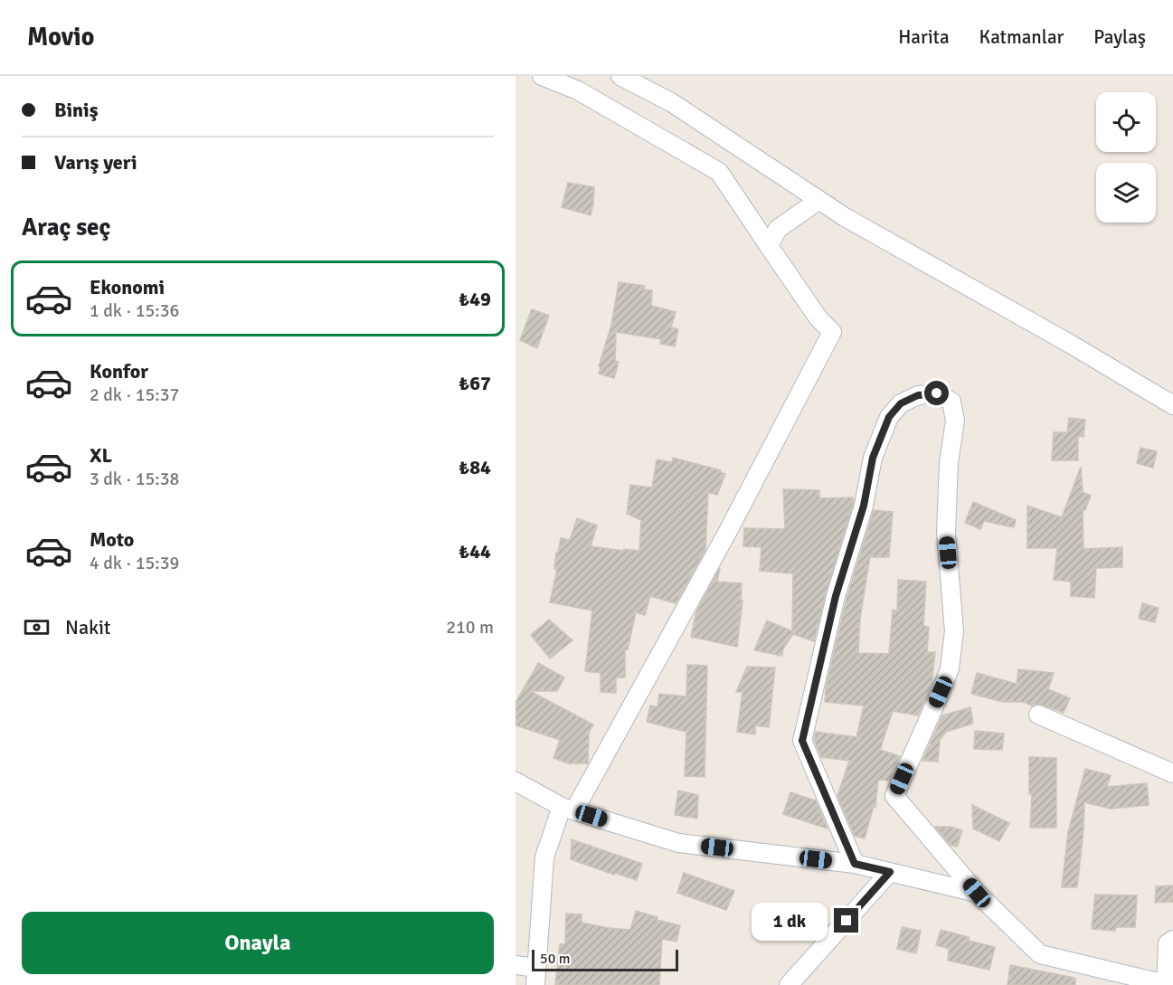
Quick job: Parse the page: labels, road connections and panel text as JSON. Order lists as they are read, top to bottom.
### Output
{
  "scale_bar": "50 m",
  "page": {
    "header": "Movio",
    "nav": ["Harita", "Katmanlar", "Paylaş"],
    "banner": ["Biniş", "Varış yeri"],
    "heading": "Araç seç",
    "list": [
      {
        "name": "Ekonomi",
        "note": "1 dk · 15:36",
        "value": "₺49"
      },
      {
        "name": "Konfor",
        "note": "2 dk · 15:37",
        "value": "₺67"
      },
      {
        "name": "XL",
        "note": "3 dk · 15:38",
        "value": "₺84"
      },
      {
        "name": "Moto",
        "note": "4 dk · 15:39",
        "value": "₺44"
      }
    ],
    "pay": ["Nakit", "210 m"],
    "buttons": "Onayla",
    "bubble": "1 dk",
    "scale": "50 m"
  }
}
